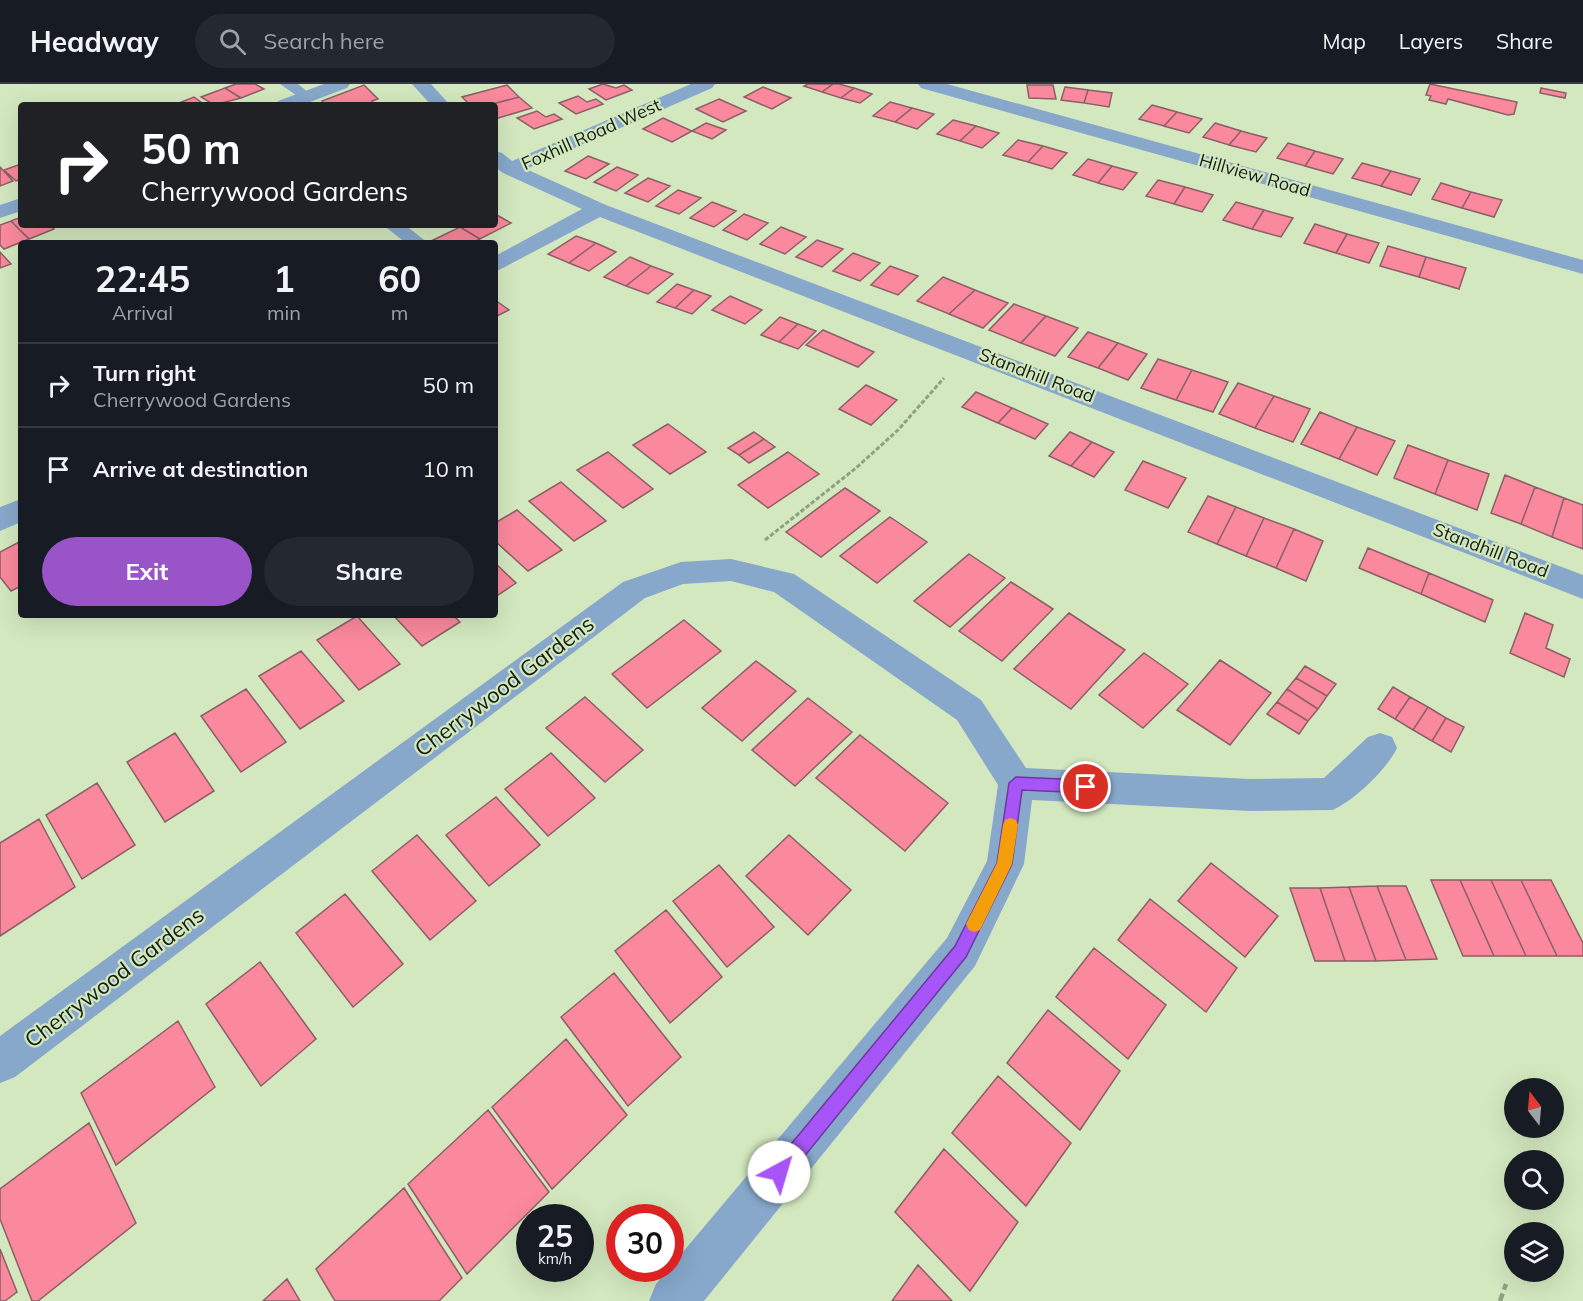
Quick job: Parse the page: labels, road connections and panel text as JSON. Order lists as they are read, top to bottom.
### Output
{
  "streets": {
    "street": [
      "Foxhill Road West",
      "Hillview Road",
      "Standhill Road",
      "Cherrywood Gardens"
    ]
  },
  "crossings": [
    ["Foxhill Road West", "Standhill Road"]
  ],
  "north": "top",
  "page": {
    "header": "Headway",
    "search": "Search here",
    "nav": ["Map", "Layers", "Share"],
    "turn": ["50 m", "Cherrywood Gardens"],
    "eta": [
      "22:45",
      "Arrival",
      "1",
      "min",
      "60",
      "m"
    ],
    "list": [
      {
        "name": "Turn right",
        "note": "Cherrywood Gardens",
        "value": "50 m"
      },
      {
        "name": "Arrive at destination",
        "value": "10 m"
      }
    ],
    "buttons": ["Exit", "Share"],
    "speed": "25 km/h",
    "limit": "30"
  }
}
